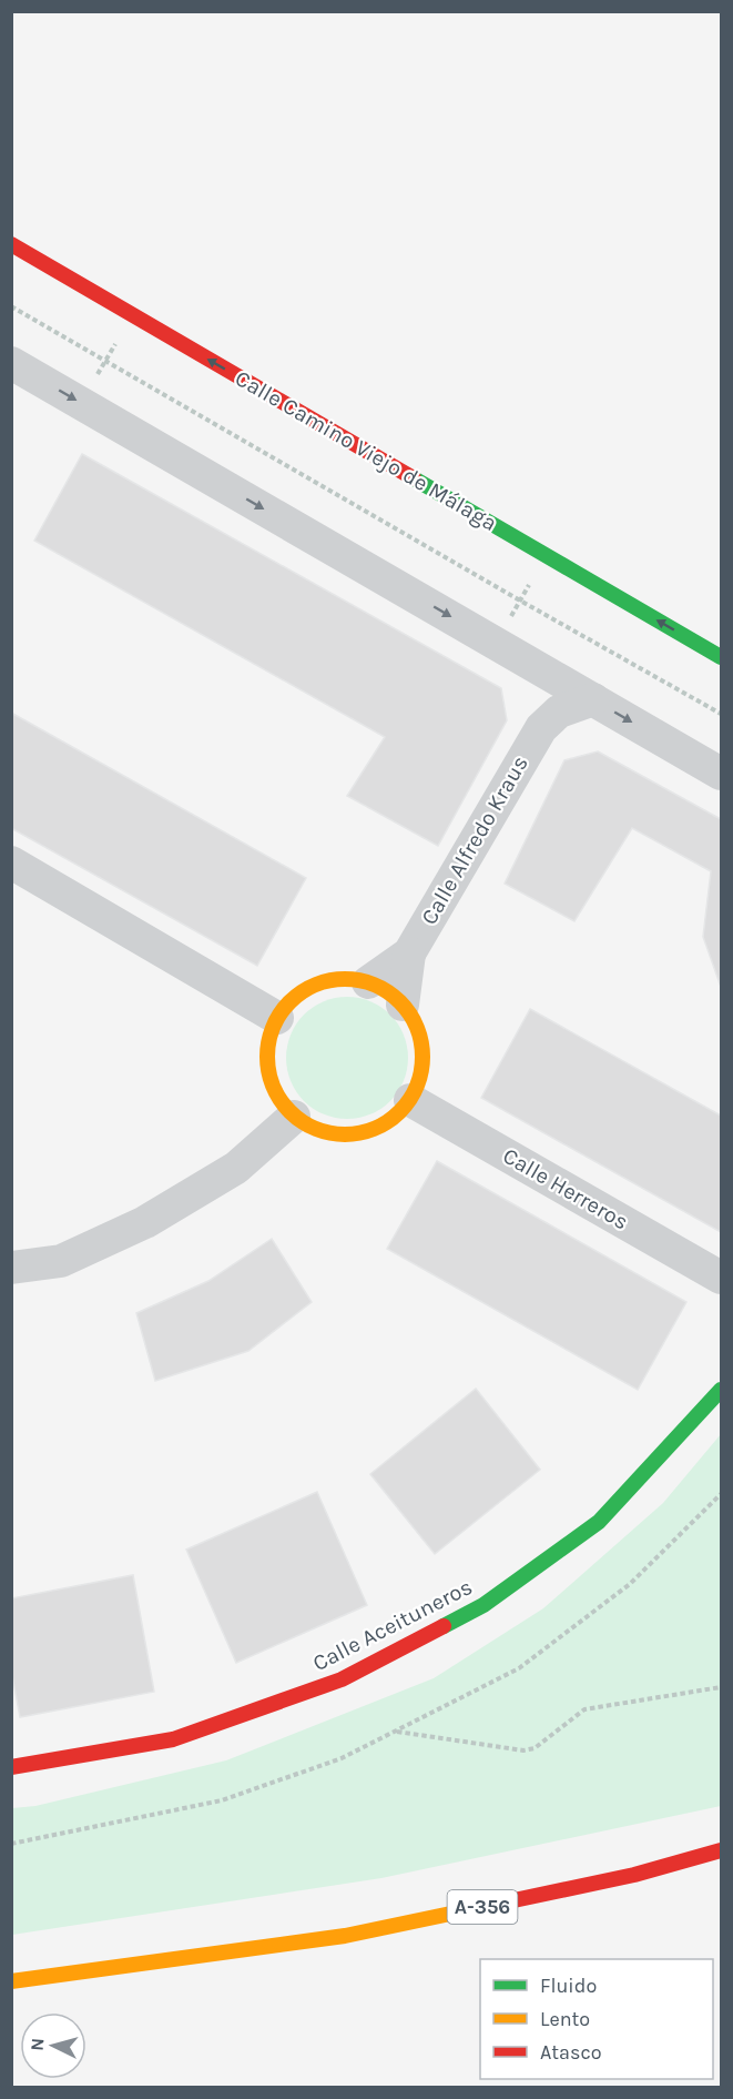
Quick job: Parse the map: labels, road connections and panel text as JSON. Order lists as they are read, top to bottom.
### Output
{
  "streets": {
    "street": [
      "Calle Camino Viejo de Málaga",
      "Calle Alfredo Kraus",
      "Calle Herreros",
      "Calle Aceituneros",
      "A-356"
    ]
  },
  "crossings": [
    ["Calle Alfredo Kraus", "Calle Herreros"]
  ],
  "legend": ["Fluido", "Lento", "Atasco"],
  "north": "left"
}
